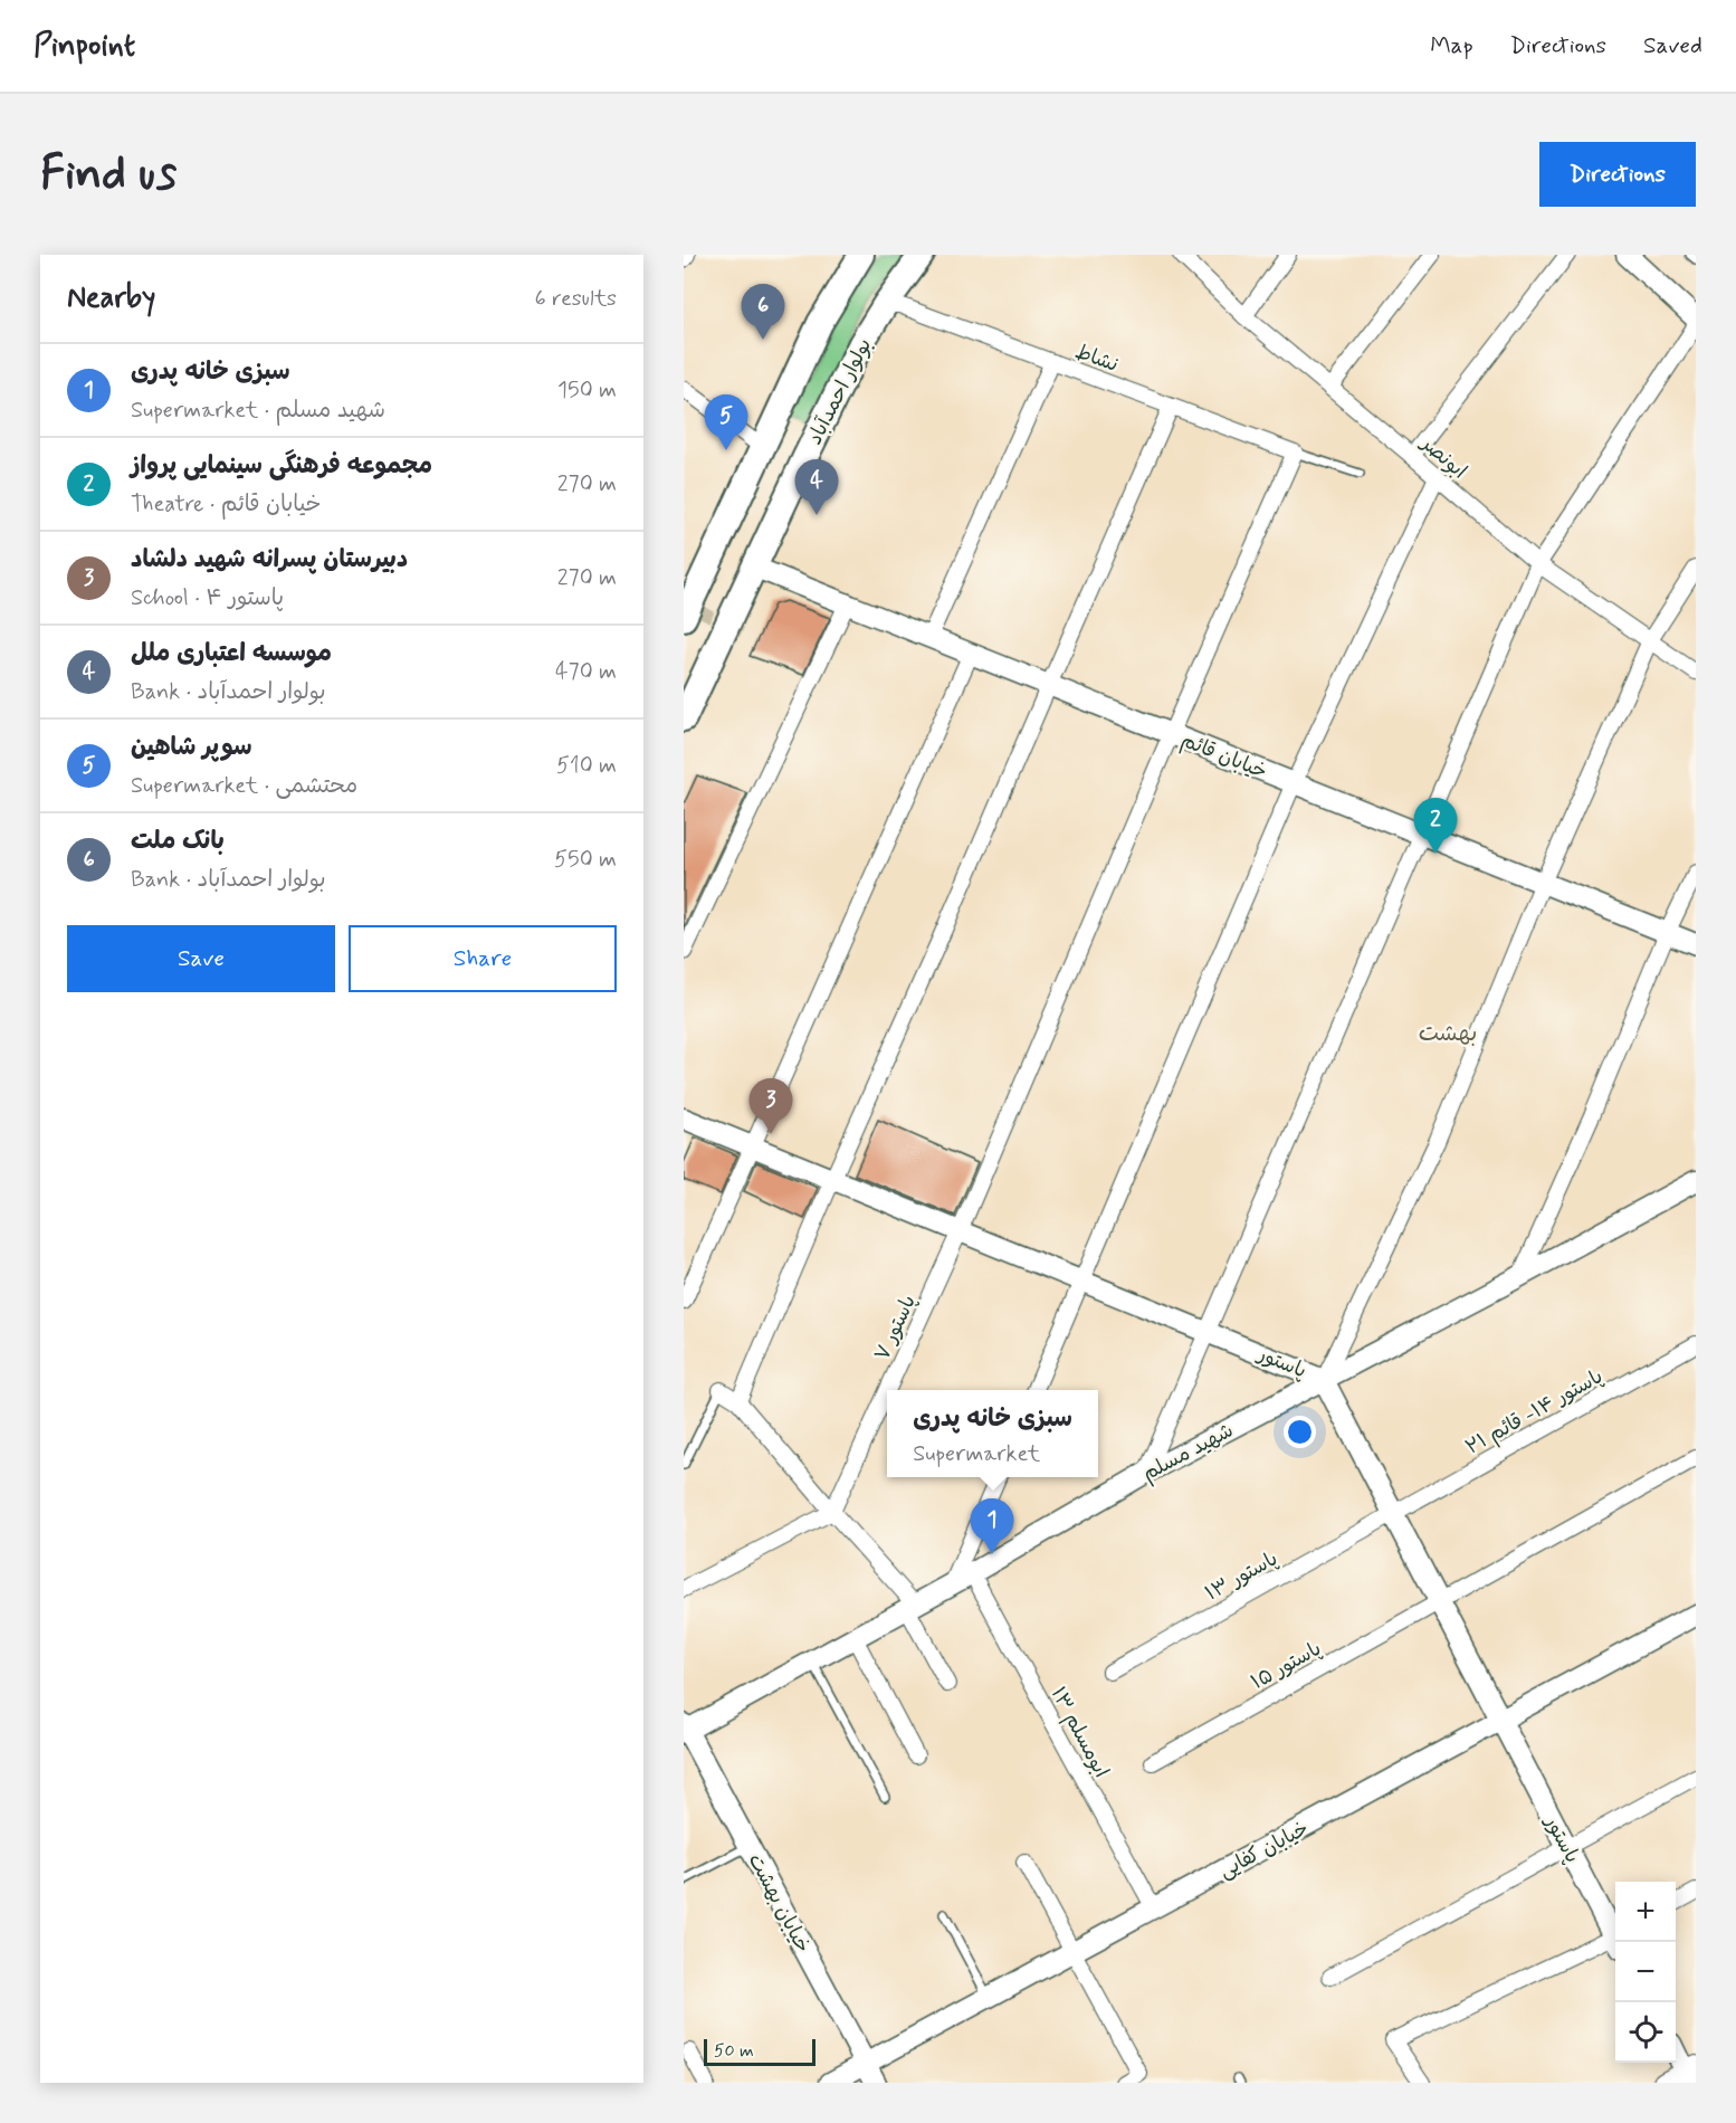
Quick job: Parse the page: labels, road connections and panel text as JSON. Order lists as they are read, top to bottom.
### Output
{
  "streets": {
    "main road": ["بولوار احمدآباد"],
    "street": [
      "نشاط",
      "ابونصر",
      "خیابان قائم",
      "پاستور ۷",
      "پاستور",
      "پاستور ۱۴- قائم ۲۱",
      "شهید مسلم",
      "پاستور ۱۳",
      "پاستور ۱۵",
      "ابومسلم ۱۳",
      "خیابان کفایی",
      "خیابان بهشت"
    ]
  },
  "crossings": [
    ["نشاط", "بولوار احمدآباد"],
    ["نشاط", "پاستور ۷"],
    ["بولوار احمدآباد", "خیابان قائم"],
    ["خیابان قائم", "پاستور ۷"],
    ["پاستور ۷", "پاستور"],
    ["پاستور", "پاستور ۱۴- قائم ۲۱"],
    ["پاستور", "شهید مسلم"],
    ["پاستور", "پاستور ۱۳"],
    ["پاستور", "پاستور ۱۵"],
    ["پاستور", "خیابان کفایی"],
    ["پاستور ۱۴- قائم ۲۱", "پاستور ۱۳"],
    ["شهید مسلم", "ابومسلم ۱۳"],
    ["شهید مسلم", "خیابان بهشت"],
    ["ابومسلم ۱۳", "خیابان کفایی"],
    ["خیابان کفایی", "خیابان بهشت"]
  ],
  "districts": ["بهشت"],
  "scale_bar": "50 m",
  "page": {
    "header": "Pinpoint",
    "nav": ["Map", "Directions", "Saved"],
    "buttons": [
      "Directions",
      ["Save", "Share"]
    ],
    "title": "Find us",
    "heading": ["Nearby", "6 results"],
    "pins": [
      "6",
      "5",
      "4",
      "2",
      "3",
      "1"
    ],
    "list": [
      {
        "mark": "1",
        "name": "سبزی خانه پدری",
        "note": "Supermarket · شهید مسلم",
        "value": "150 m"
      },
      {
        "mark": "2",
        "name": "مجموعه فرهنگی سینمایی پرواز",
        "note": "Theatre · خیابان قائم",
        "value": "270 m"
      },
      {
        "mark": "3",
        "name": "دبیرستان پسرانه شهید دلشاد",
        "note": "School · پاستور ۴",
        "value": "270 m"
      },
      {
        "mark": "4",
        "name": "موسسه اعتباری ملل",
        "note": "Bank · بولوار احمدآباد",
        "value": "470 m"
      },
      {
        "mark": "5",
        "name": "سوپر شاهین",
        "note": "Supermarket · محتشمی",
        "value": "510 m"
      },
      {
        "mark": "6",
        "name": "بانک ملت",
        "note": "Bank · بولوار احمدآباد",
        "value": "550 m"
      }
    ],
    "popup": ["سبزی خانه پدری", "Supermarket"],
    "map_buttons": ["+", "−"],
    "scale": "50 m"
  }
}
